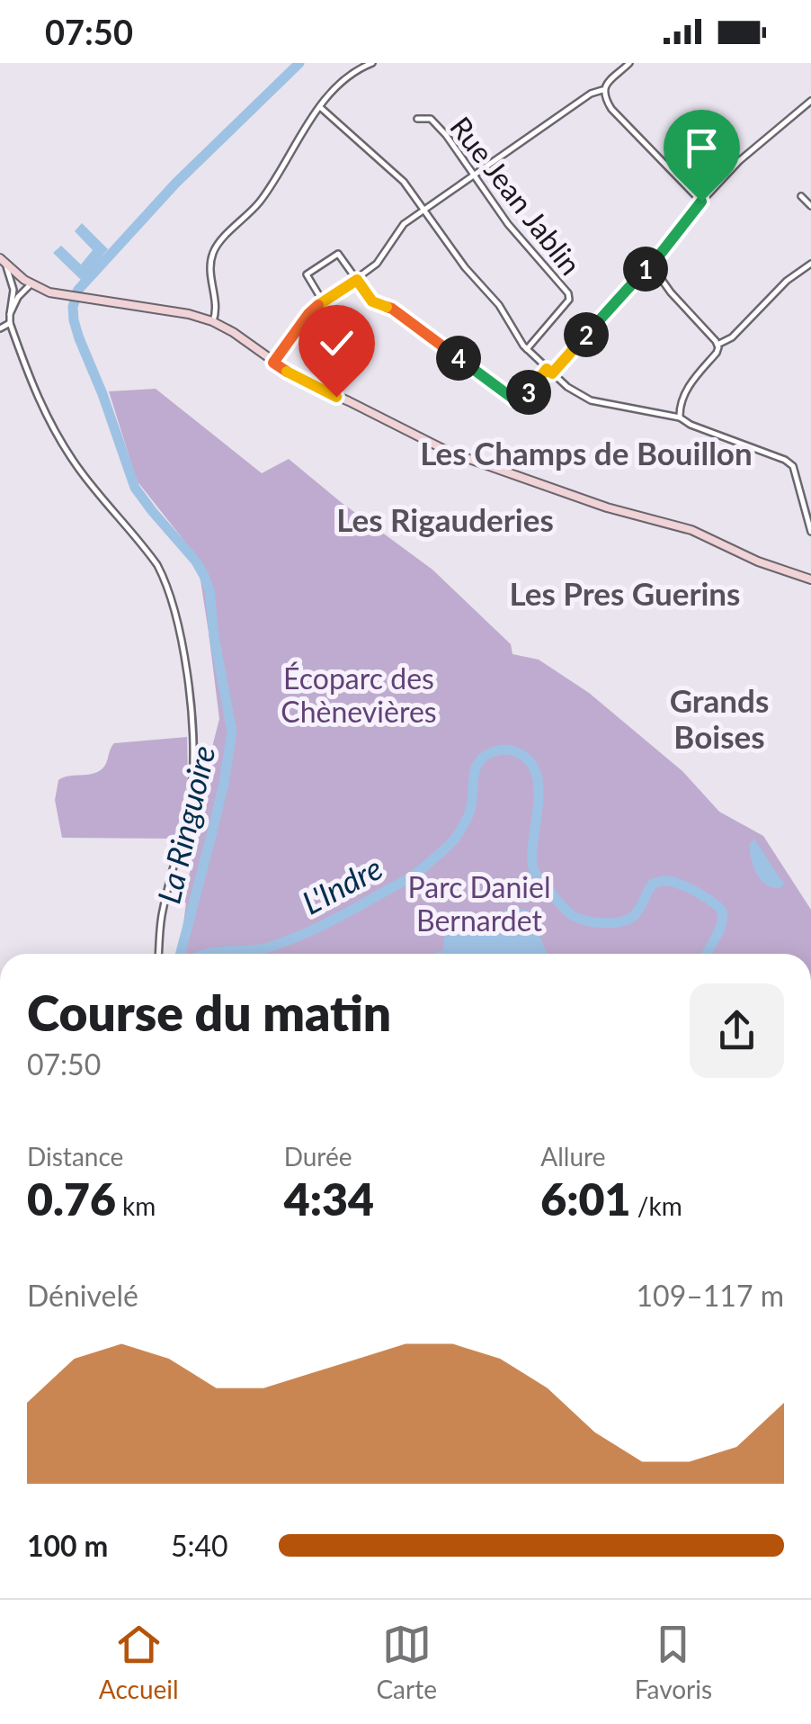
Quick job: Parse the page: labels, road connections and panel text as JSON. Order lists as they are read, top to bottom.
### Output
{
  "streets": {
    "street": ["Rue Jean Jablin"]
  },
  "districts": [
    "Les Champs de Bouillon",
    "Les Rigauderies",
    "Les Pres Guerins",
    "Grands Boises"
  ],
  "water": ["La Ringuoire", "L'Indre"],
  "parks": ["Écoparc des Chènevières", "Parc Daniel Bernardet"],
  "page": {
    "status": "07:50",
    "pins": [
      "1",
      "2",
      "4",
      "3"
    ],
    "heading": ["Course du matin", "07:50"],
    "stats": [
      ["Distance", "0.76 km"],
      ["Durée", "4:34"],
      ["Allure", "6:01 /km"]
    ],
    "chart": ["Dénivelé", "109–117 m"],
    "list": [
      {
        "name": "100 m",
        "note": "5:40"
      }
    ],
    "tabs": ["Accueil", "Carte", "Favoris"]
  }
}
